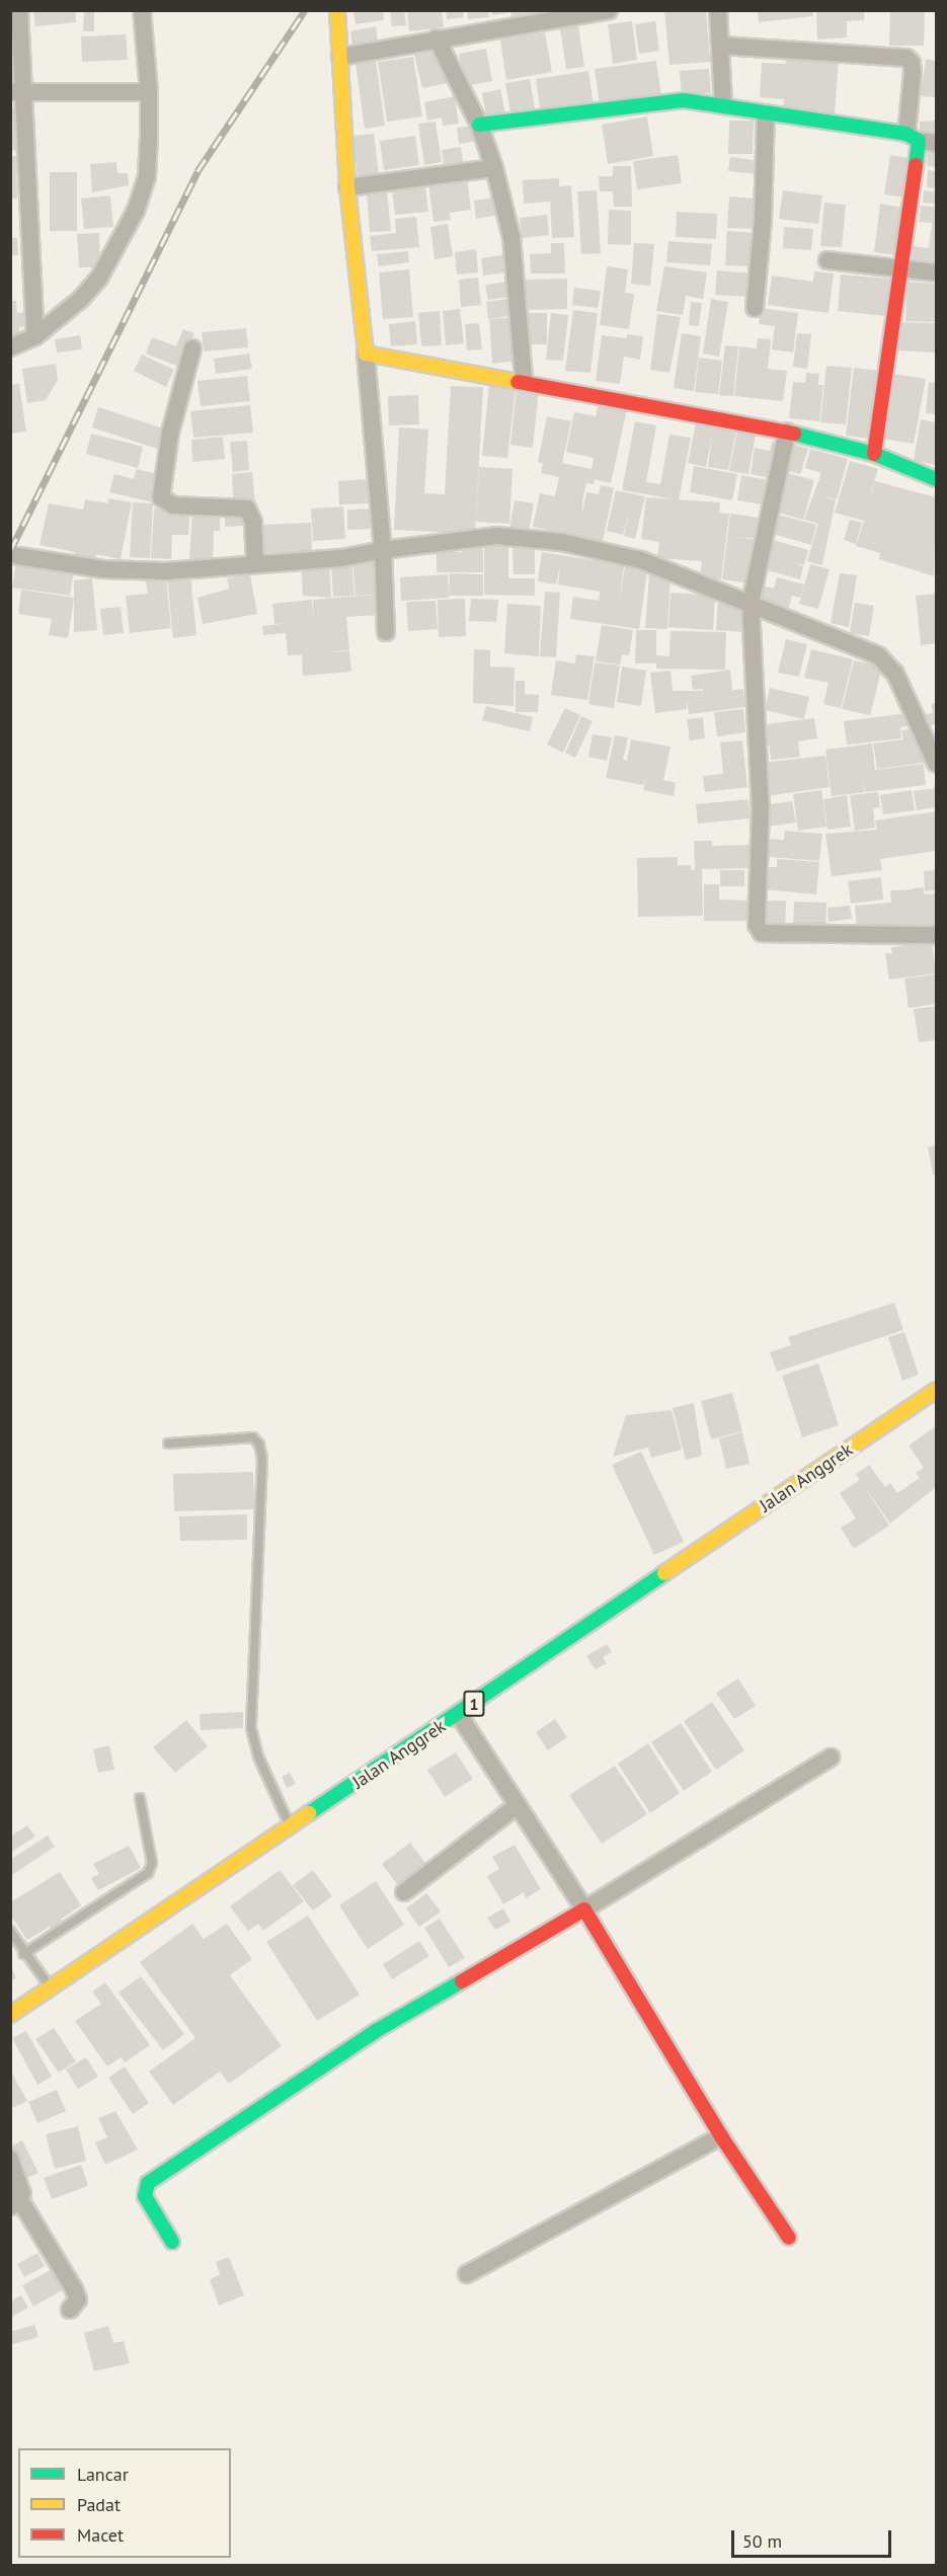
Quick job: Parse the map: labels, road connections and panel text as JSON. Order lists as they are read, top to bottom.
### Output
{
  "streets": {
    "main road": ["Jalan Anggrek", "1"]
  },
  "legend": ["Lancar", "Padat", "Macet"],
  "scale_bar": "50 m"
}
